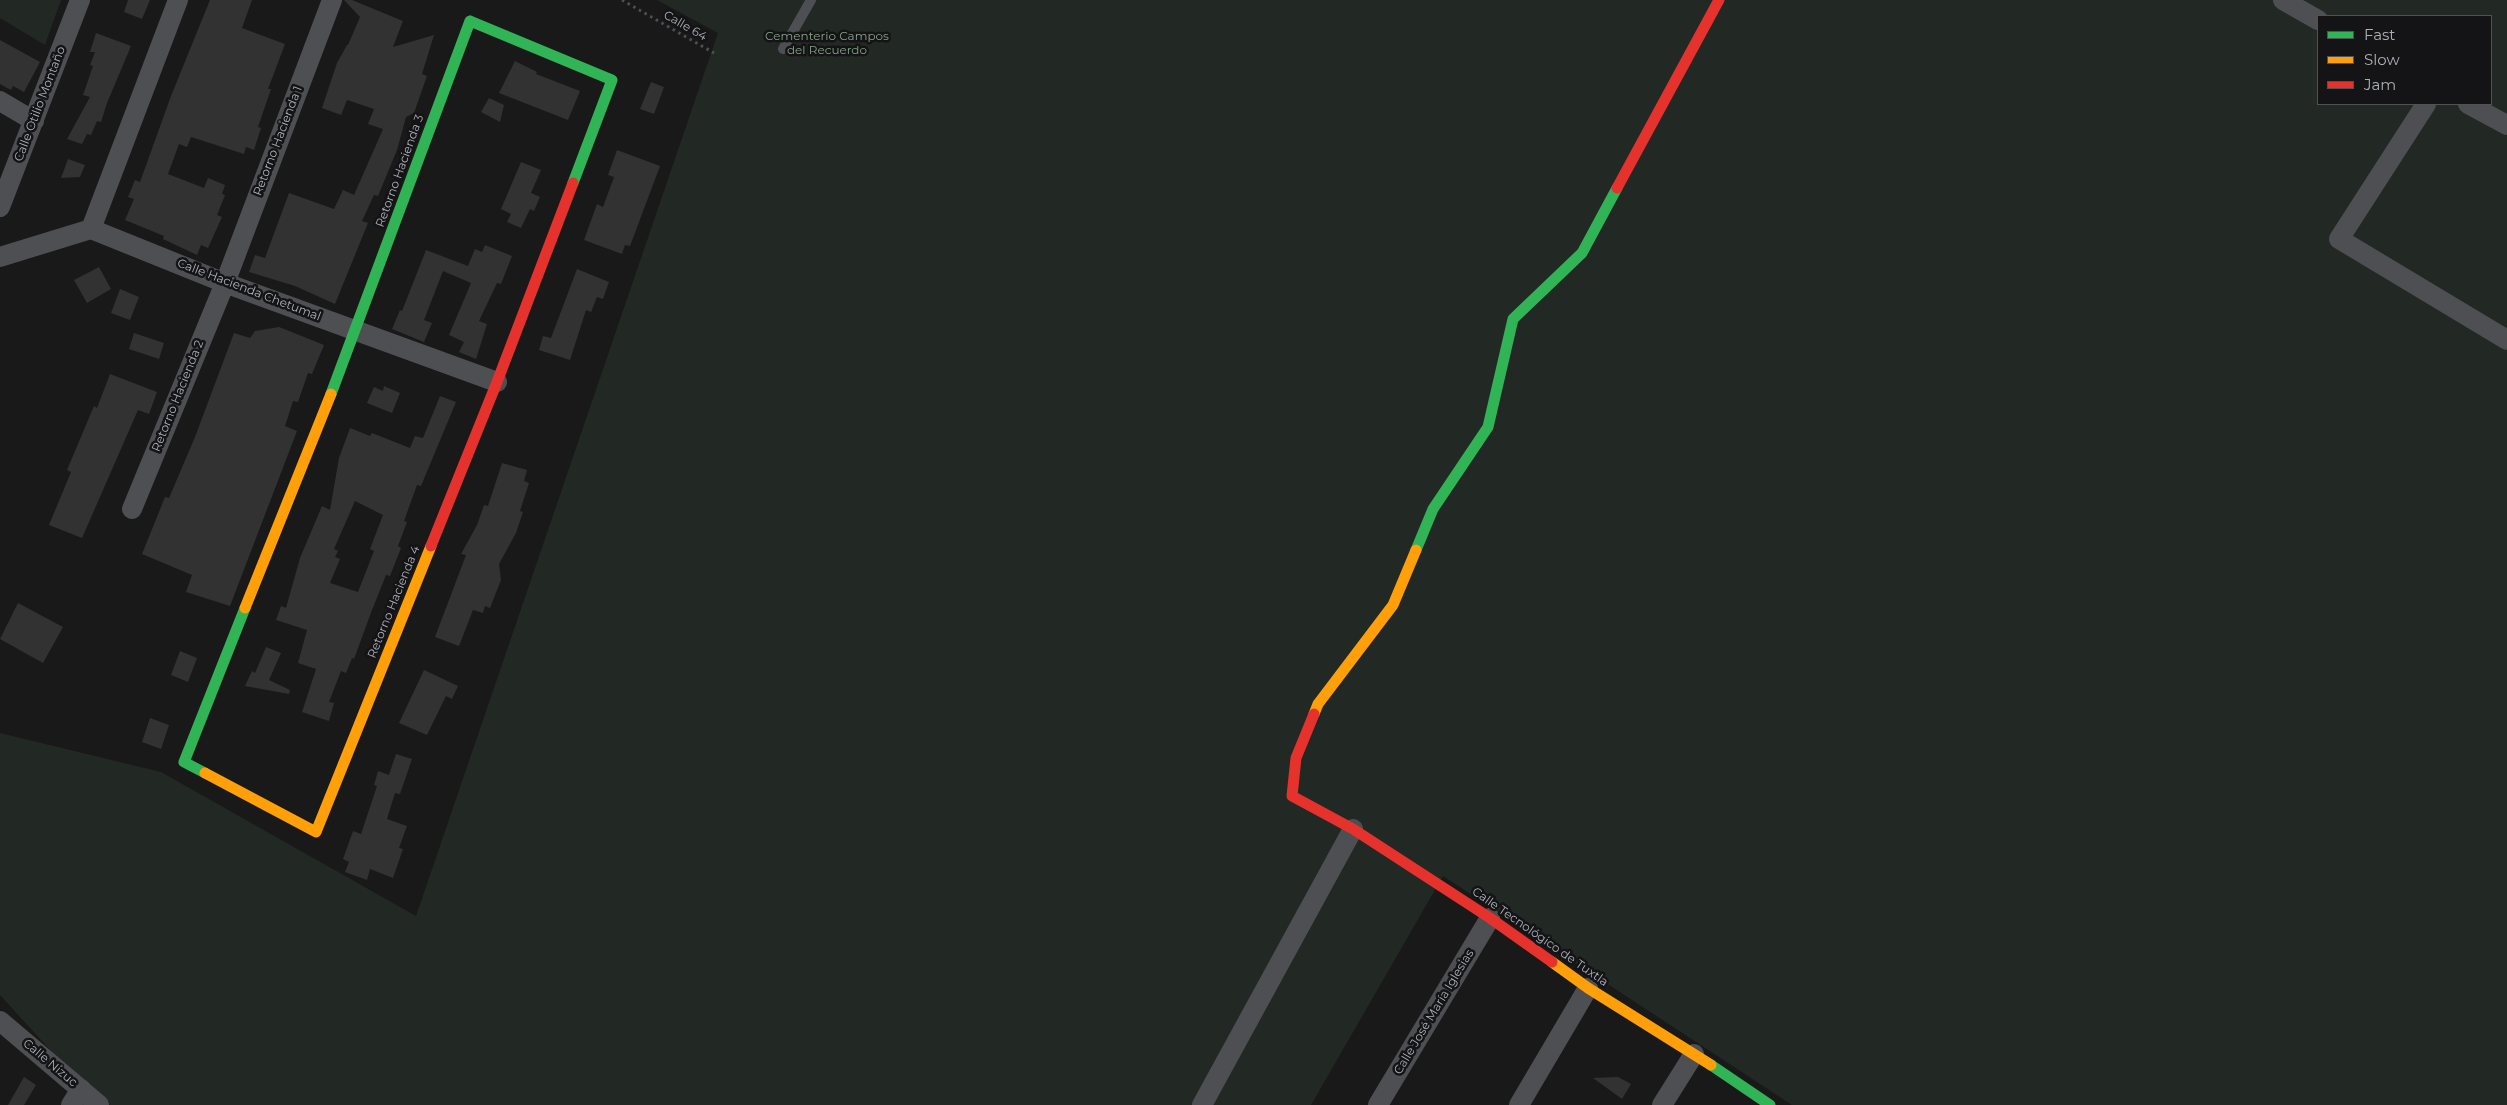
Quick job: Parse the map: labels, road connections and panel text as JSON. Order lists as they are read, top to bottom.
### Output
{
  "streets": {
    "street": [
      "Calle Otilio Montaño",
      "Retorno Hacienda 1",
      "Retorno Hacienda 3",
      "Calle Hacienda Chetumal",
      "Retorno Hacienda 2",
      "Retorno Hacienda 4",
      "Calle Tecnológico de Tuxtla",
      "Calle José María Iglesias",
      "Calle Nizuc"
    ],
    "path": ["Calle 64"]
  },
  "crossings": [
    ["Retorno Hacienda 1", "Calle Hacienda Chetumal"],
    ["Retorno Hacienda 1", "Retorno Hacienda 2"],
    ["Retorno Hacienda 3", "Calle Hacienda Chetumal"],
    ["Retorno Hacienda 3", "Retorno Hacienda 4"],
    ["Calle Hacienda Chetumal", "Retorno Hacienda 2"],
    ["Calle Hacienda Chetumal", "Retorno Hacienda 4"],
    ["Calle Tecnológico de Tuxtla", "Calle José María Iglesias"]
  ],
  "parks": ["Cementerio Campos del Recuerdo"],
  "legend": ["Fast", "Slow", "Jam"]
}
